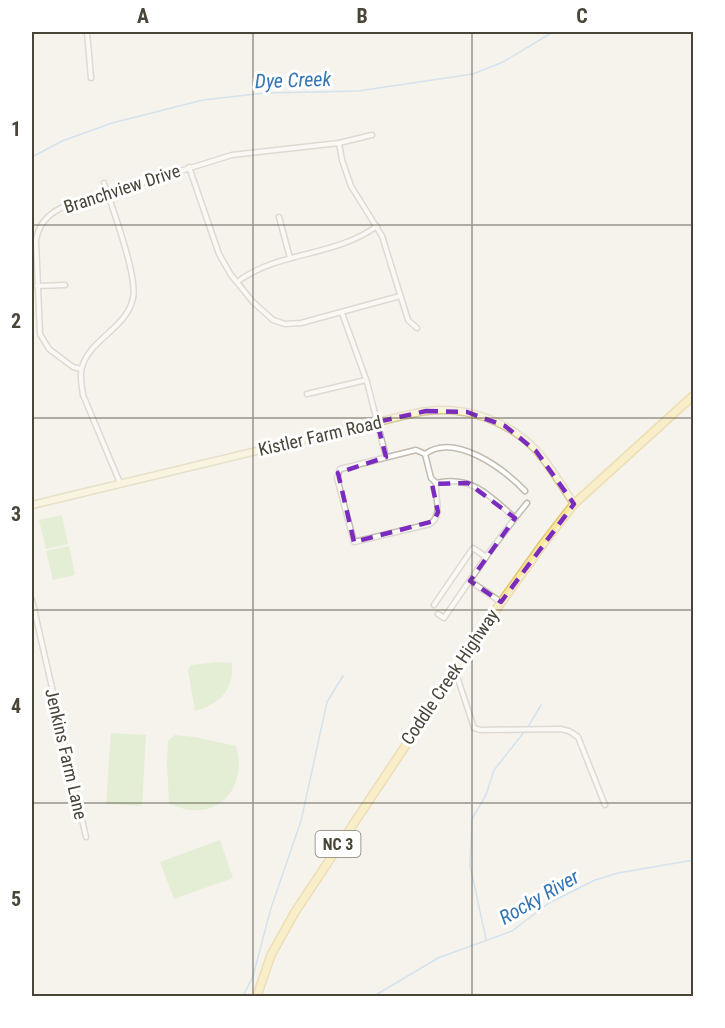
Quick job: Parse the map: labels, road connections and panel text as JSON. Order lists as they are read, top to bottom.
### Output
{
  "streets": {
    "main road": ["Coddle Creek Highway", "NC 3"],
    "street": ["Branchview Drive", "Kistler Farm Road", "Jenkins Farm Lane"]
  },
  "crossings": [
    ["Kistler Farm Road", "Coddle Creek Highway"]
  ],
  "water": ["Dye Creek", "Rocky River"],
  "grid": {
    "columns": ["A", "B", "C"],
    "rows": [
      "1",
      "2",
      "3",
      "4",
      "5"
    ]
  }
}
